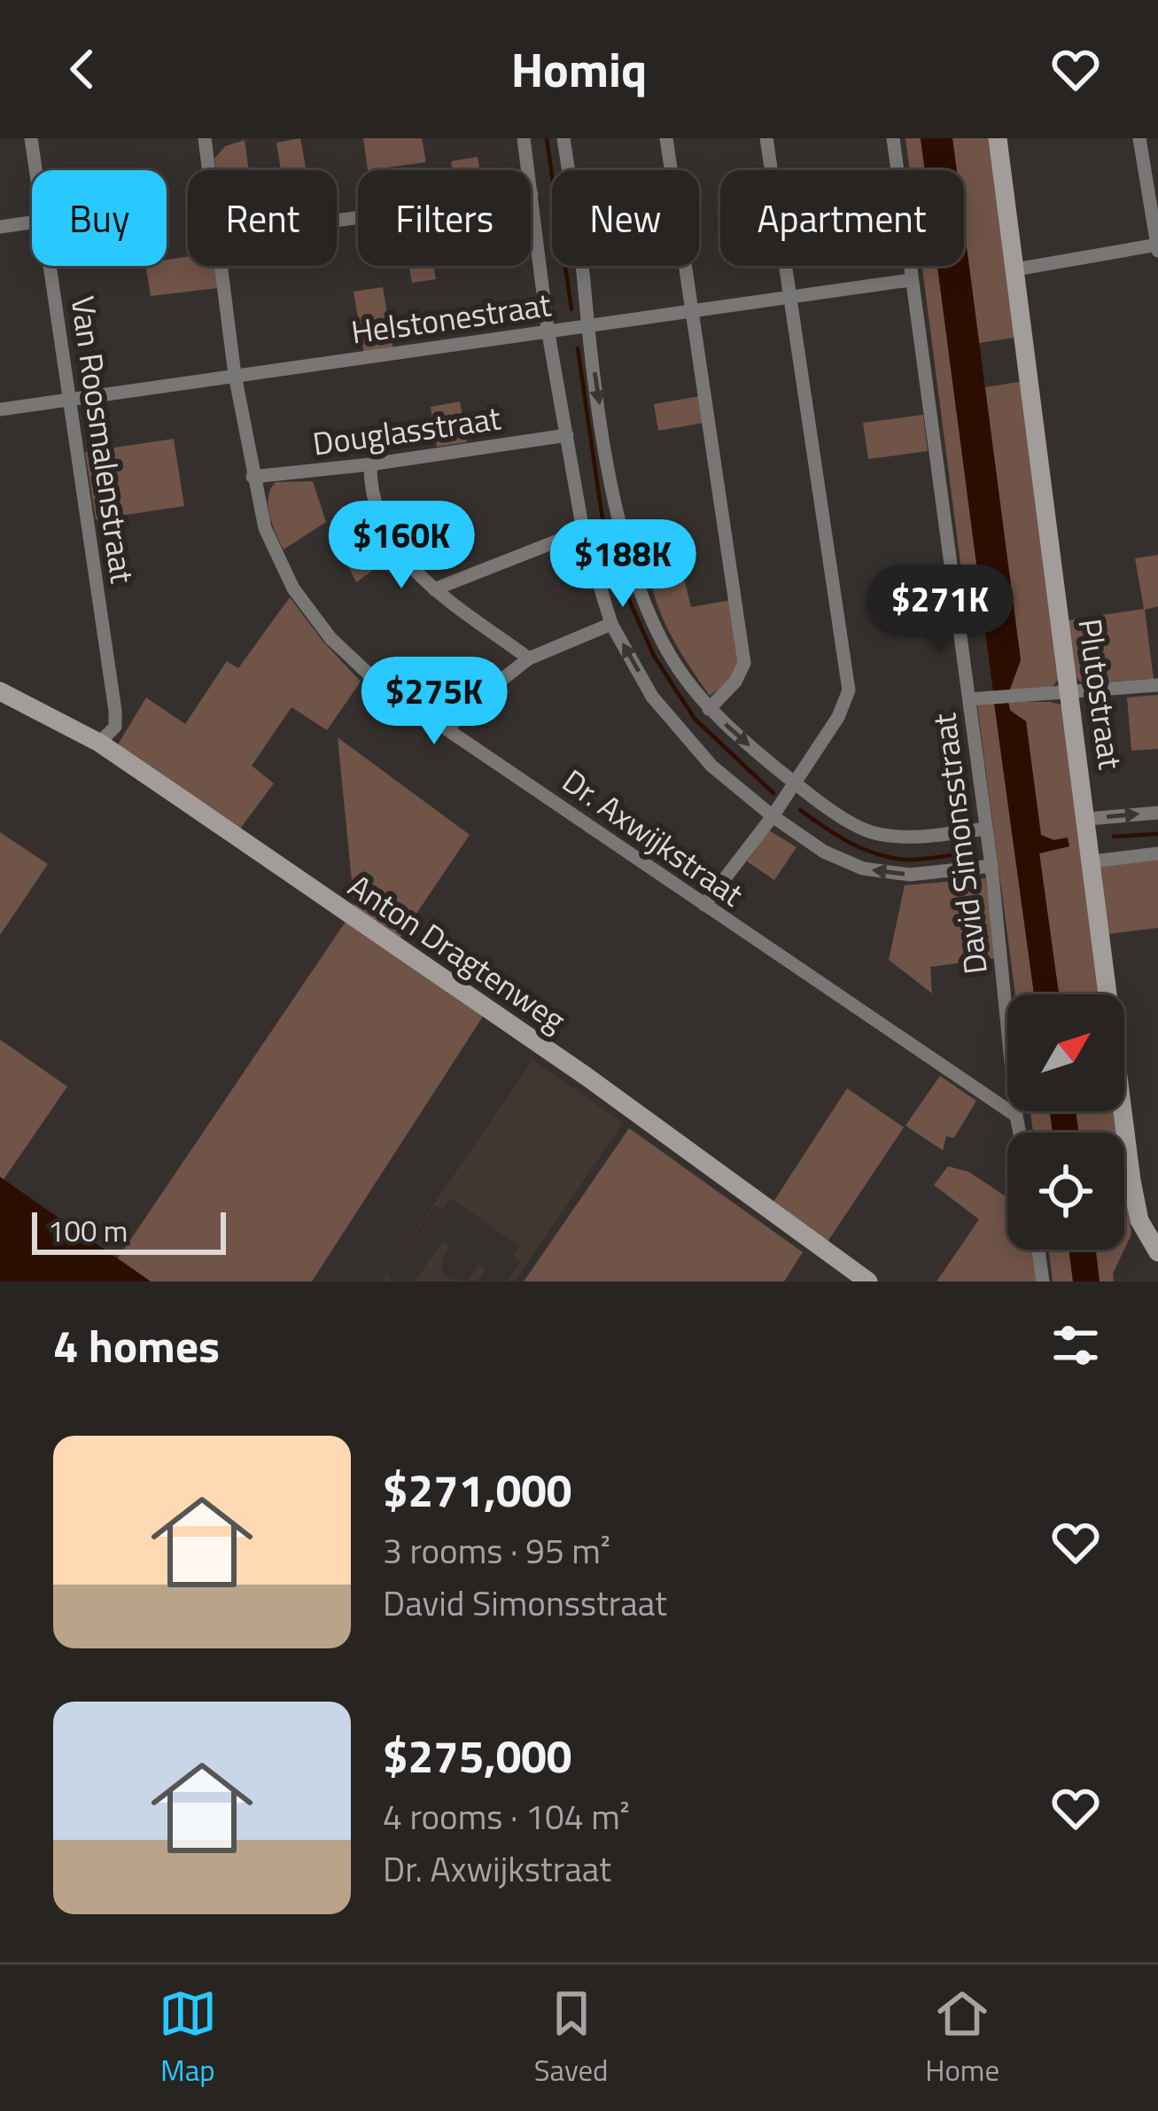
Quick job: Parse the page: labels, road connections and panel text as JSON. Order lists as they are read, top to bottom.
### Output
{
  "streets": {
    "street": [
      "Helstonestraat",
      "Douglasstraat",
      "Van Roosmalenstraat",
      "Plutostraat",
      "Dr. Axwijkstraat",
      "David Simonsstraat",
      "Anton Dragtenweg"
    ]
  },
  "crossings": [
    ["Helstonestraat", "Van Roosmalenstraat"],
    ["Helstonestraat", "Dr. Axwijkstraat"],
    ["Helstonestraat", "David Simonsstraat"],
    ["Douglasstraat", "Dr. Axwijkstraat"],
    ["Van Roosmalenstraat", "Anton Dragtenweg"],
    ["Dr. Axwijkstraat", "David Simonsstraat"]
  ],
  "scale_bar": "100 m",
  "north": "top right",
  "page": {
    "header": "Homiq",
    "chip": [
      "Buy",
      "Rent",
      "Filters",
      "New",
      "Apartment"
    ],
    "price": [
      "$160K",
      "$188K",
      "$271K",
      "$275K"
    ],
    "scale": "100 m",
    "heading": "4 homes",
    "list": [
      {
        "name": "$271,000",
        "note": "3 rooms · 95 m² · David Simonsstraat"
      },
      {
        "name": "$275,000",
        "note": "4 rooms · 104 m² · Dr. Axwijkstraat"
      }
    ],
    "tabs": ["Map", "Saved", "Home"]
  }
}
